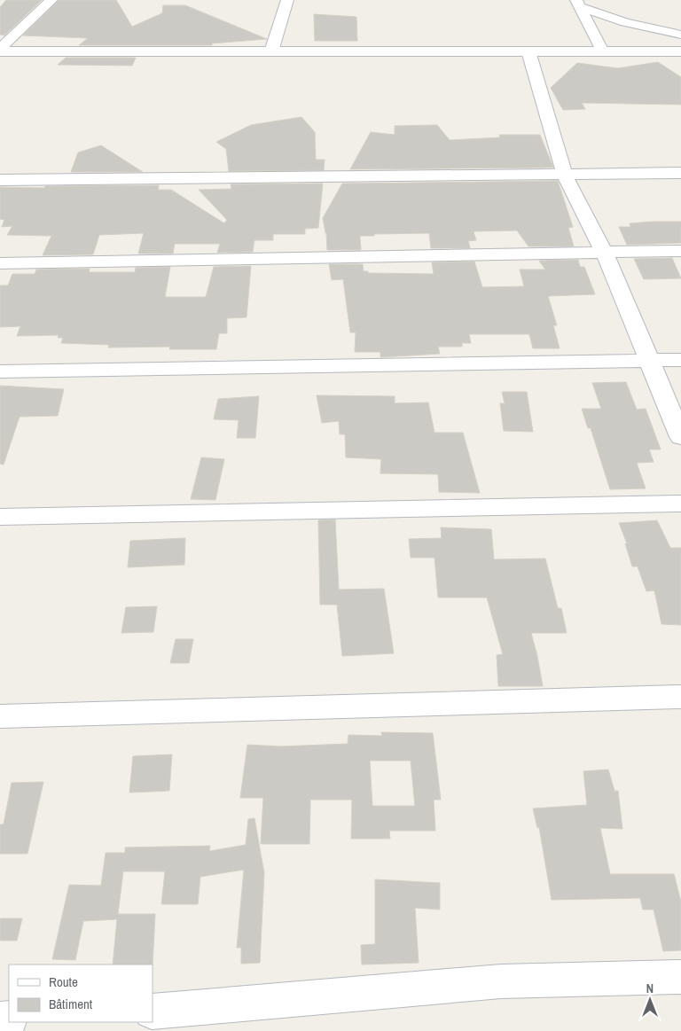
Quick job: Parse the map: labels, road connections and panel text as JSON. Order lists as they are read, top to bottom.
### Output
{
  "legend": ["Route", "Bâtiment"],
  "north": "top"
}
